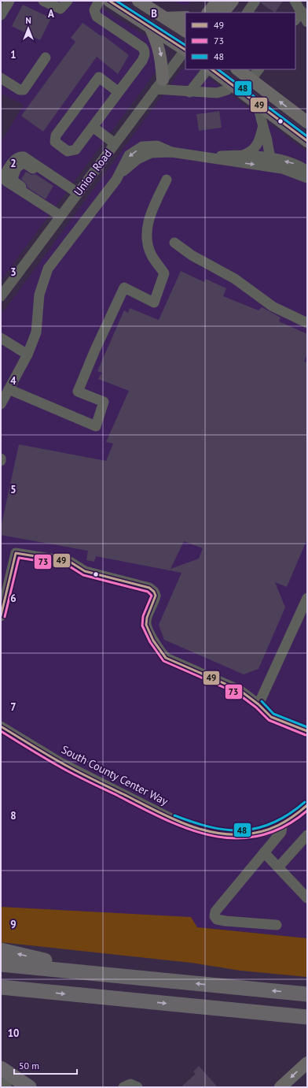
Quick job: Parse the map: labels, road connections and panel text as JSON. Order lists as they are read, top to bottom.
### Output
{
  "streets": {
    "street": ["Union Road", "South County Center Way"]
  },
  "lines": ["transit line 49", "transit line 48", "transit line 73"],
  "legend": ["49", "73", "48"],
  "scale_bar": "50 m",
  "north": "top",
  "grid": {
    "columns": ["A", "B"],
    "rows": [
      "1",
      "2",
      "3",
      "4",
      "5",
      "6",
      "7",
      "8",
      "9",
      "10"
    ]
  }
}
